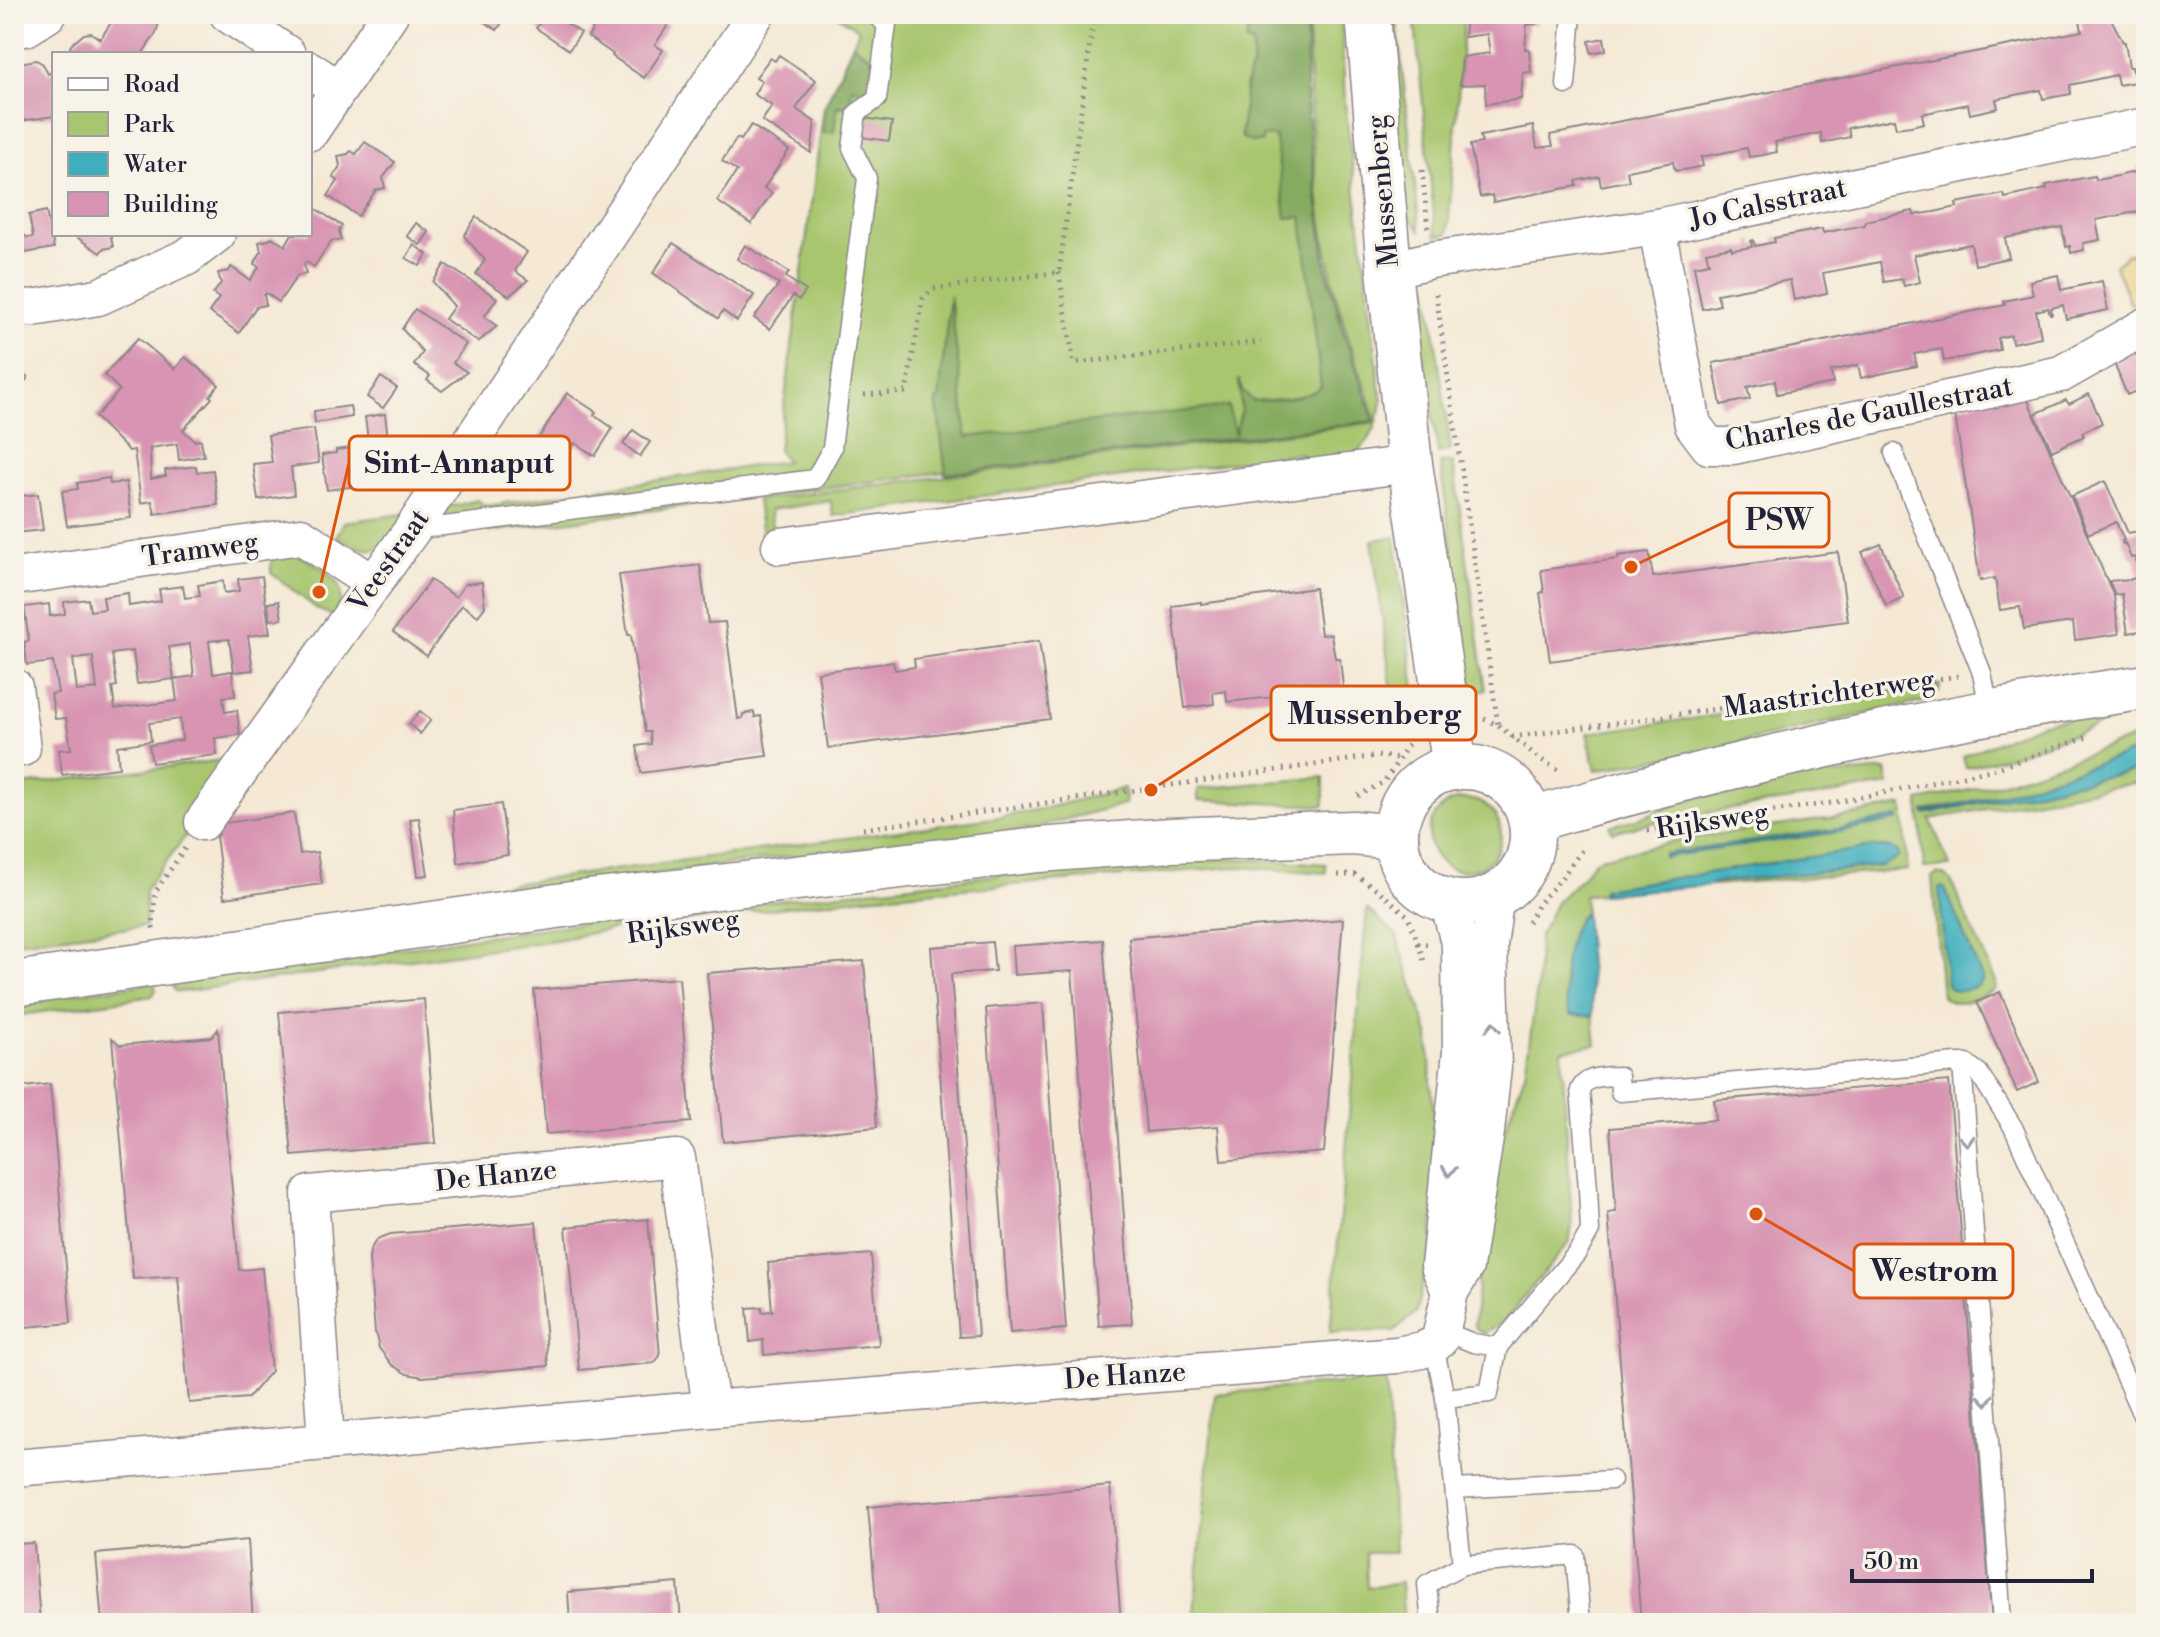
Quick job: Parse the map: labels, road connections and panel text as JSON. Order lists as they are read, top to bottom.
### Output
{
  "streets": {
    "main road": ["Mussenberg", "Maastrichterweg", "Rijksweg"],
    "street": [
      "Jo Calsstraat",
      "Charles de Gaullestraat",
      "Tramweg",
      "Veestraat",
      "De Hanze"
    ]
  },
  "crossings": [
    ["Mussenberg", "Jo Calsstraat"],
    ["Mussenberg", "Maastrichterweg"],
    ["Mussenberg", "Rijksweg"],
    ["Jo Calsstraat", "Charles de Gaullestraat"],
    ["Tramweg", "Veestraat"],
    ["Maastrichterweg", "Rijksweg"]
  ],
  "places": [
    "PSW",
    "Sint-Annaput",
    "Mussenberg",
    "Westrom"
  ],
  "legend": [
    "Road",
    "Park",
    "Water",
    "Building"
  ],
  "scale_bar": "50 m"
}
